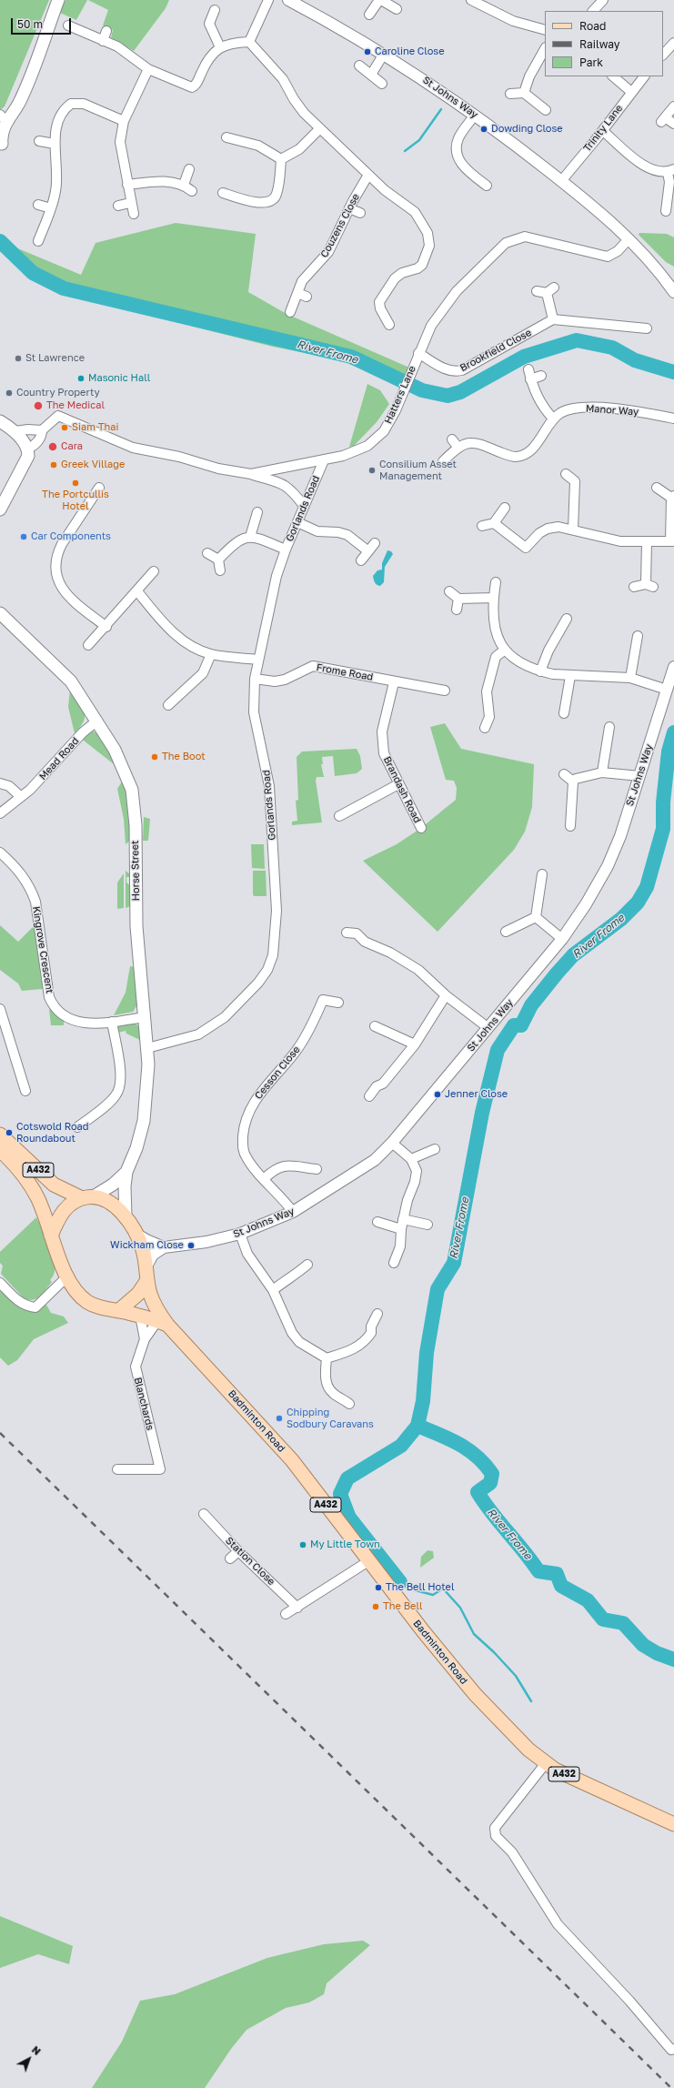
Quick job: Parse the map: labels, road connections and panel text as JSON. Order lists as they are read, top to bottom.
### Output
{
  "streets": {
    "main road": ["Horse Street", "A432", "Badminton Road"],
    "street": [
      "St Johns Way",
      "Trinity Lane",
      "Couzens Close",
      "Brookfield Close",
      "Hatters Lane",
      "Manor Way",
      "Gorlands Road",
      "Frome Road",
      "Mead Road",
      "Brandash Road",
      "Kingrove Crescent",
      "Cesson Close",
      "Blanchards",
      "Station Close"
    ]
  },
  "crossings": [
    ["St Johns Way", "Trinity Lane"],
    ["St Johns Way", "Hatters Lane"],
    ["St Johns Way", "Horse Street"],
    ["St Johns Way", "Cesson Close"],
    ["St Johns Way", "A432"],
    ["St Johns Way", "Badminton Road"],
    ["Brookfield Close", "Hatters Lane"],
    ["Hatters Lane", "Gorlands Road"],
    ["Gorlands Road", "Frome Road"],
    ["Gorlands Road", "Horse Street"],
    ["Frome Road", "Brandash Road"],
    ["Mead Road", "Horse Street"],
    ["Horse Street", "Kingrove Crescent"],
    ["Horse Street", "A432"],
    ["Horse Street", "Badminton Road"],
    ["A432", "Badminton Road"],
    ["Blanchards", "Badminton Road"]
  ],
  "water": ["River Frome"],
  "places": [
    "Caroline Close",
    "Dowding Close",
    "St Lawrence",
    "Masonic Hall",
    "Country Property",
    "The Medical",
    "Siam Thai",
    "Cara",
    "Greek Village",
    "Consilium Asset Management",
    "The Portcullis Hotel",
    "Car Components",
    "The Boot",
    "Jenner Close",
    "Cotswold Road Roundabout",
    "Wickham Close",
    "Chipping Sodbury Caravans",
    "My Little Town",
    "The Bell Hotel",
    "The Bell"
  ],
  "legend": ["Road", "Railway", "Park"],
  "scale_bar": "50 m",
  "north": "top right"
}
